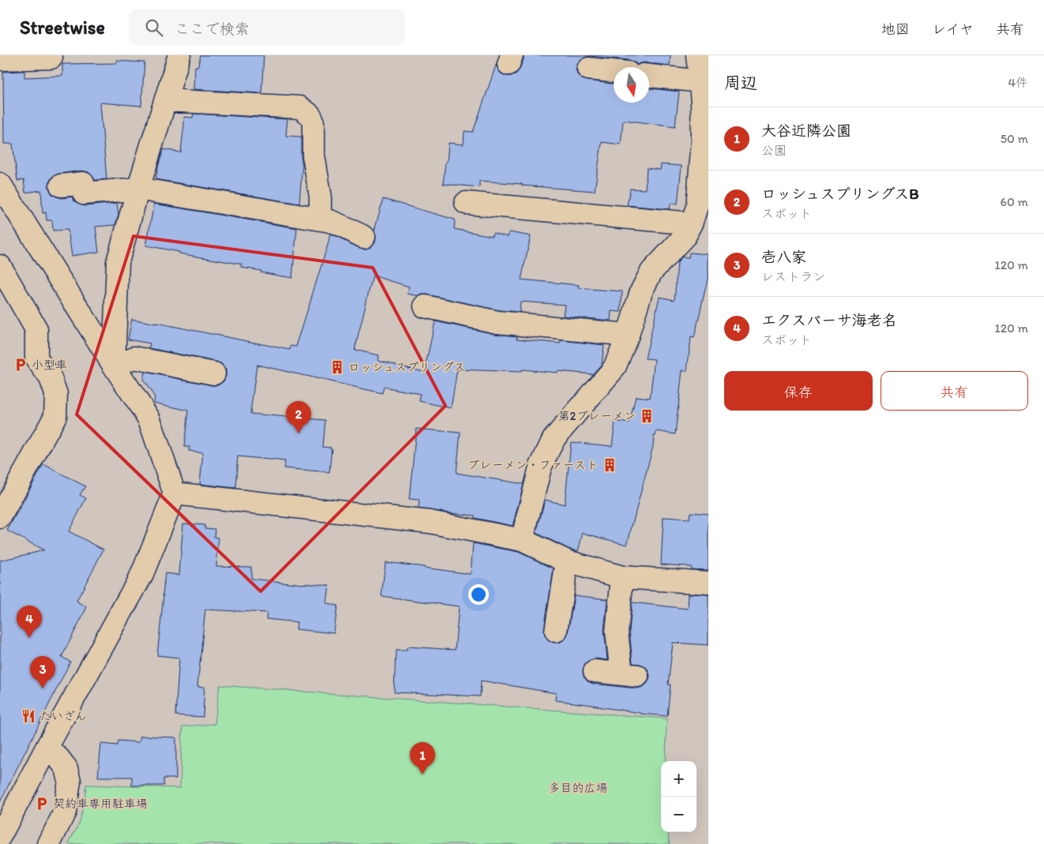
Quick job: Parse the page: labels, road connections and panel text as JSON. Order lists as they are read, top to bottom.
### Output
{
  "parks": ["多目的広場"],
  "places": {
    "parking": ["小型車", "契約車専用駐車場"],
    "building": ["ロッシュスプリングス", "第2ブレーメン", "ブレーメン・ファースト"],
    "restaurant": ["たいざん"]
  },
  "north": "bottom",
  "page": {
    "header": "Streetwise",
    "search": "ここで検索",
    "nav": ["地図", "レイヤ", "共有"],
    "heading": ["周辺", "4件"],
    "list": [
      {
        "mark": "1",
        "name": "大谷近隣公園",
        "note": "公園",
        "value": "50 m"
      },
      {
        "mark": "2",
        "name": "ロッシュスプリングスB",
        "note": "スポット",
        "value": "60 m"
      },
      {
        "mark": "3",
        "name": "壱八家",
        "note": "レストラン",
        "value": "120 m"
      },
      {
        "mark": "4",
        "name": "エクスパーサ海老名",
        "note": "スポット",
        "value": "120 m"
      }
    ],
    "buttons": ["保存", "共有"],
    "pins": [
      "2",
      "4",
      "3",
      "1"
    ],
    "map_buttons": ["+", "−"]
  }
}
